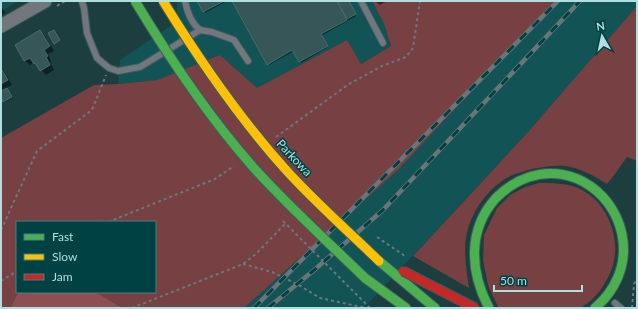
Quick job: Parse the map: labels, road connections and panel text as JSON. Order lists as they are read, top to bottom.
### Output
{
  "streets": {
    "street": ["Parkowa"]
  },
  "legend": ["Fast", "Slow", "Jam"],
  "scale_bar": "50 m",
  "north": "top"
}
